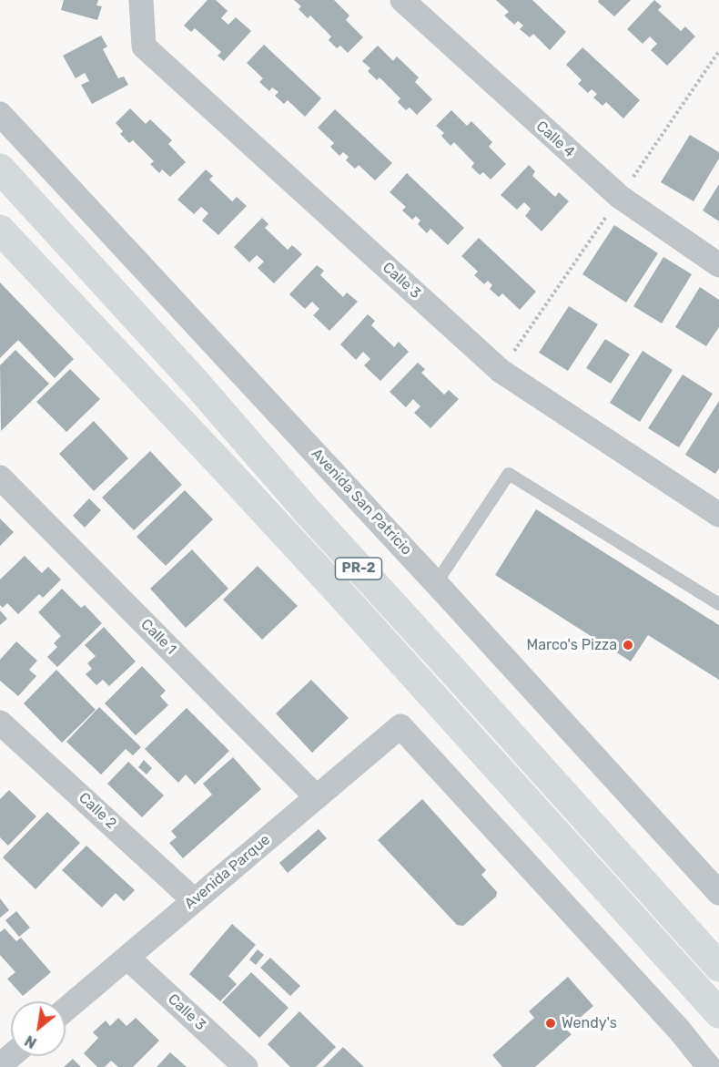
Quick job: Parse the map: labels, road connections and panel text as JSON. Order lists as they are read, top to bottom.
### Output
{
  "streets": {
    "main road": ["PR-2"],
    "street": [
      "Calle 4",
      "Calle 3",
      "Avenida San Patricio",
      "Calle 1",
      "Calle 2",
      "Avenida Parque"
    ]
  },
  "crossings": [
    ["Calle 3", "Avenida Parque"],
    ["Calle 1", "Avenida Parque"],
    ["Calle 2", "Avenida Parque"]
  ],
  "places": ["Marco's Pizza", "Wendy's"],
  "north": "bottom left"
}
